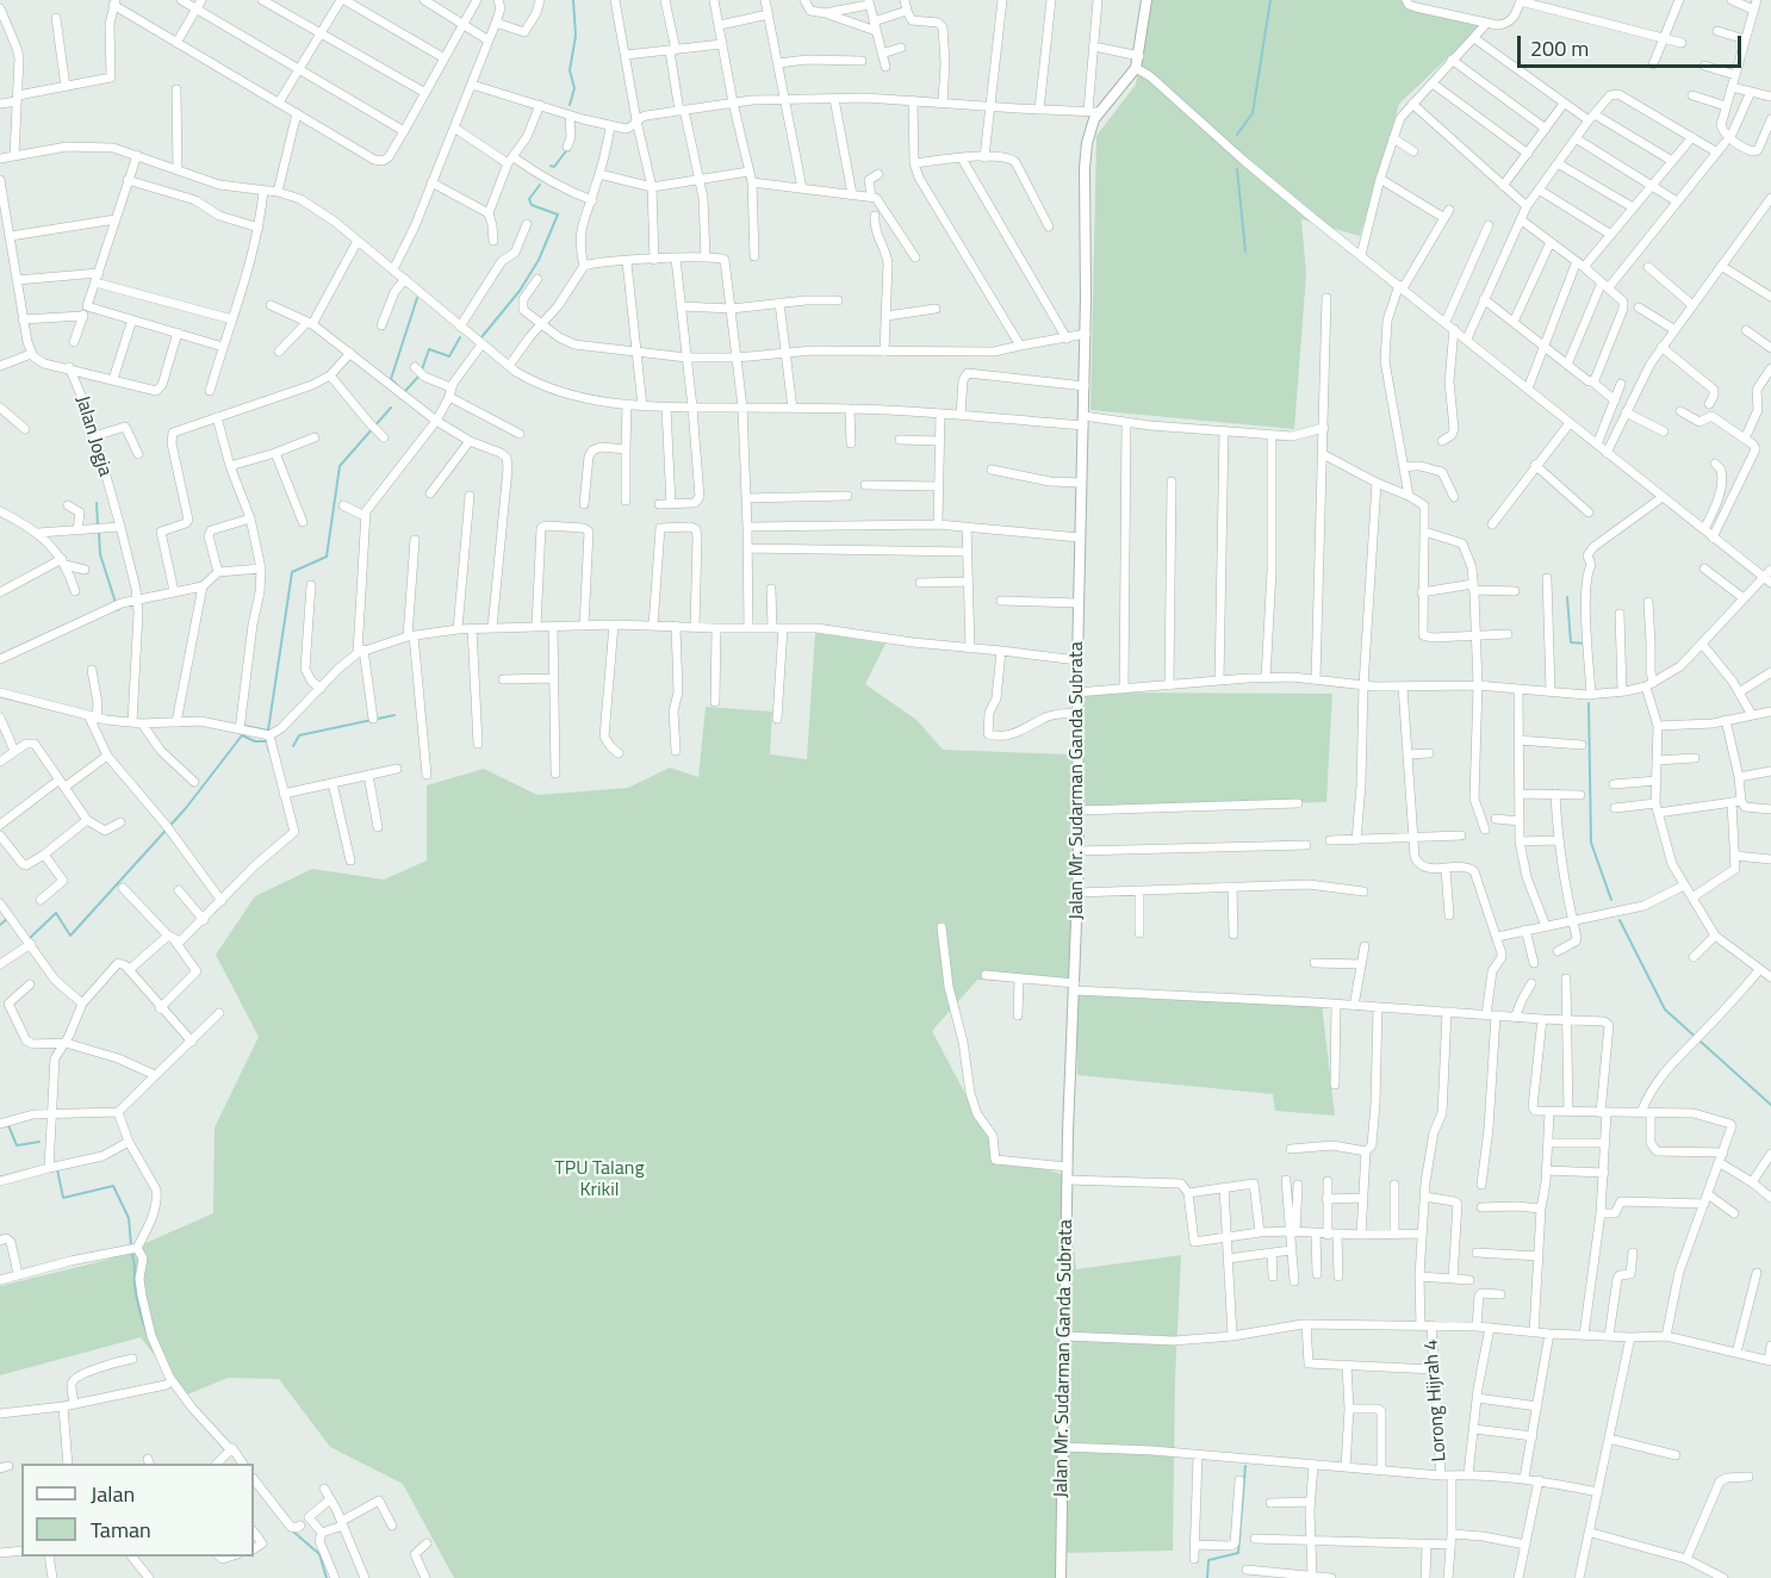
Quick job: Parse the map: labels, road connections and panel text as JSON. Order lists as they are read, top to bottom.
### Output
{
  "streets": {
    "street": ["Jalan Jogja", "Jalan Mr. Sudarman Ganda Subrata", "Lorong Hijrah 4"]
  },
  "parks": ["TPU Talang Krikil"],
  "legend": ["Jalan", "Taman"],
  "scale_bar": "200 m"
}
